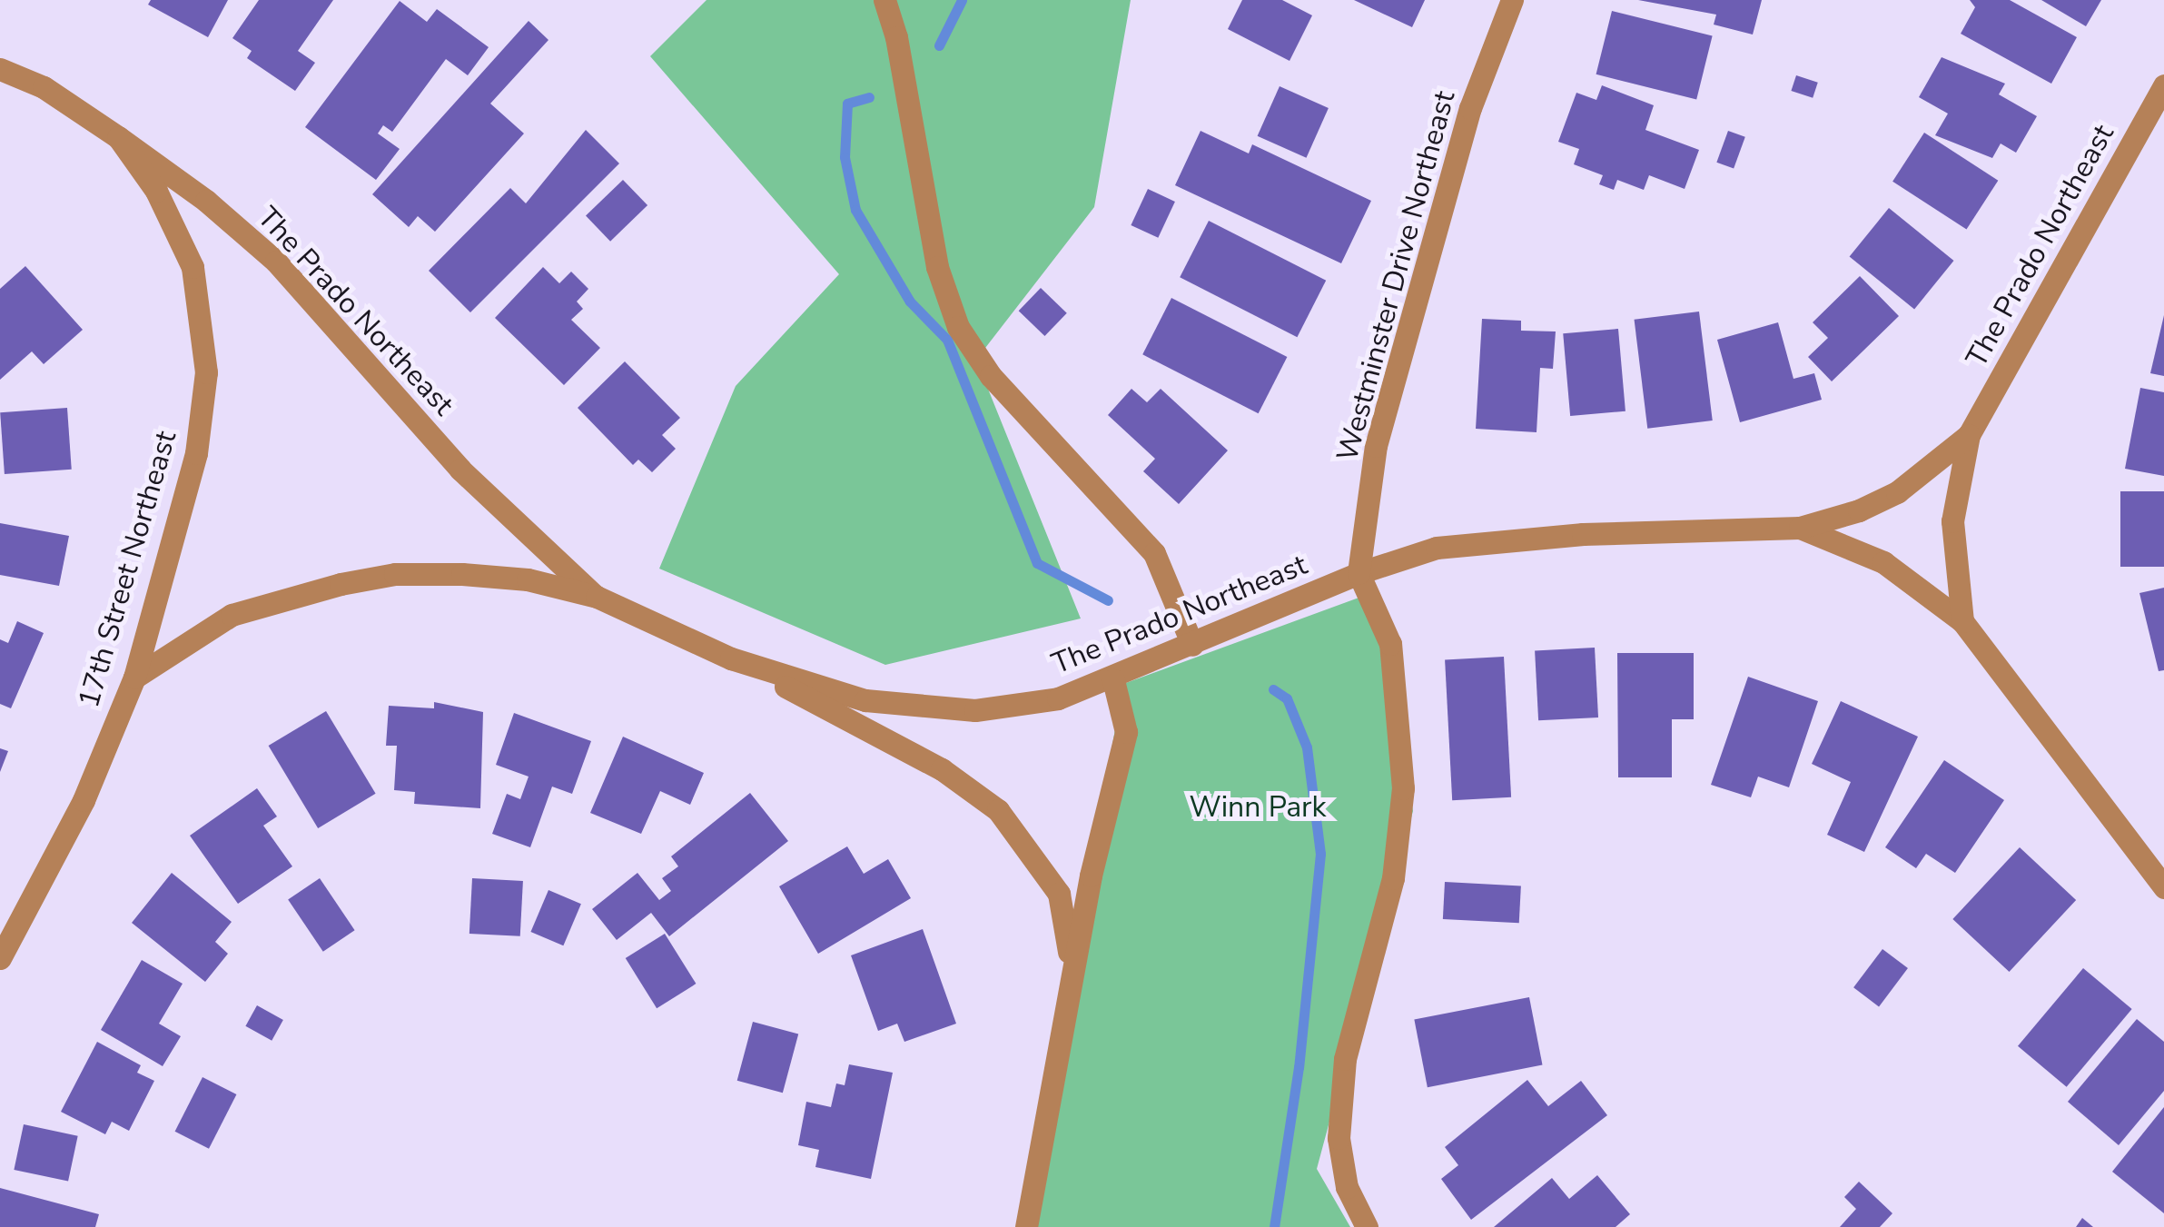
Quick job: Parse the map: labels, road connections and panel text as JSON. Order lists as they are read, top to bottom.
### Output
{
  "streets": {
    "street": ["The Prado Northeast", "Westminster Drive Northeast", "17th Street Northeast"]
  },
  "crossings": [
    ["The Prado Northeast", "Westminster Drive Northeast"],
    ["The Prado Northeast", "17th Street Northeast"]
  ],
  "parks": ["Winn Park"]
}
